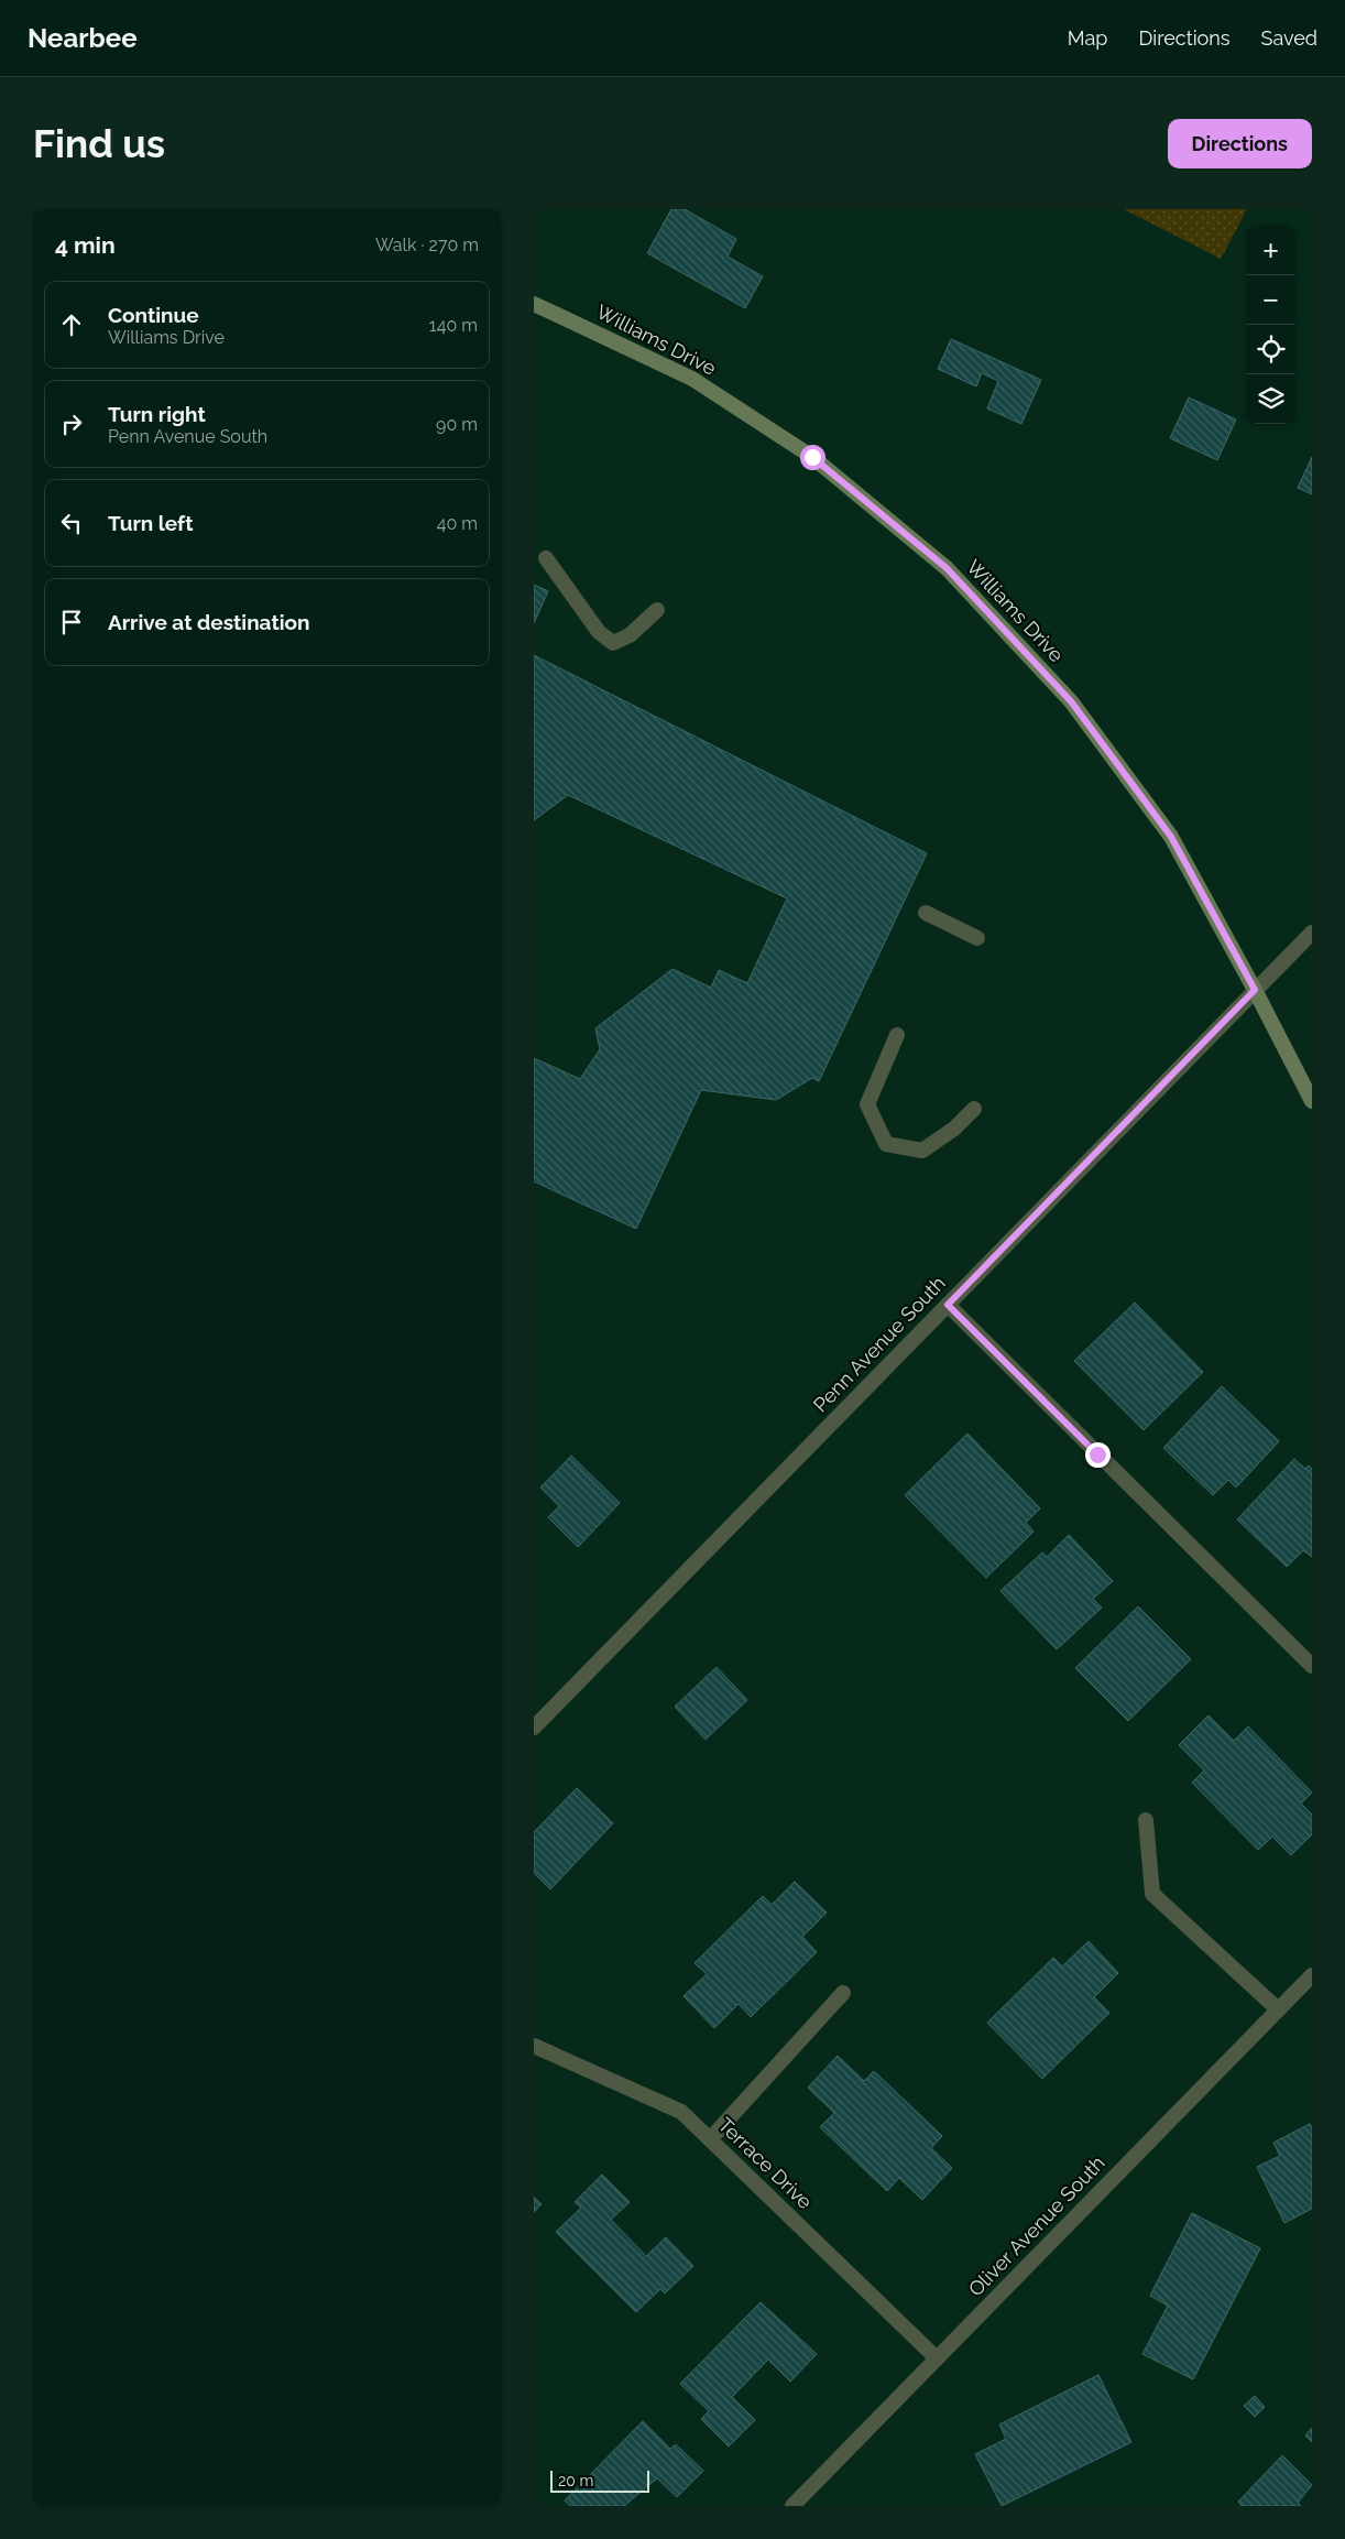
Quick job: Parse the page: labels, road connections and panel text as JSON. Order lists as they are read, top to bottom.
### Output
{
  "streets": {
    "main road": ["Williams Drive"],
    "street": ["Penn Avenue South", "Terrace Drive", "Oliver Avenue South"]
  },
  "crossings": [
    ["Williams Drive", "Penn Avenue South"],
    ["Terrace Drive", "Oliver Avenue South"]
  ],
  "scale_bar": "20 m",
  "page": {
    "header": "Nearbee",
    "nav": ["Map", "Directions", "Saved"],
    "buttons": "Directions",
    "title": "Find us",
    "heading": ["4 min", "Walk · 270 m"],
    "map_buttons": ["+", "−"],
    "list": [
      ["Continue", "Williams Drive", "140 m"],
      ["Turn right", "Penn Avenue South", "90 m"],
      ["Turn left", "40 m"],
      "Arrive at destination"
    ],
    "scale": "20 m"
  }
}
